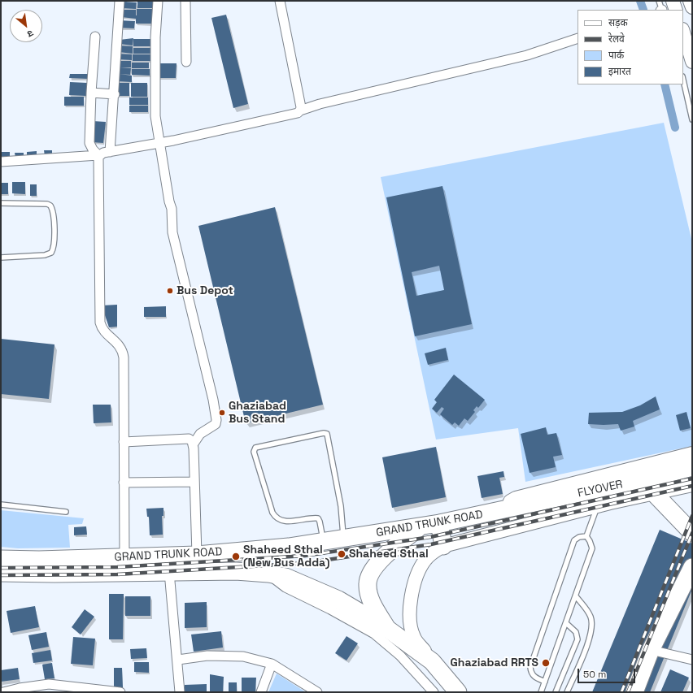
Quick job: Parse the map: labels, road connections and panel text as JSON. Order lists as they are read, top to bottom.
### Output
{
  "streets": {
    "highway": ["FLYOVER", "GRAND TRUNK ROAD"]
  },
  "crossings": [
    ["FLYOVER", "GRAND TRUNK ROAD"]
  ],
  "places": [
    "Bus Depot",
    "Ghaziabad Bus Stand",
    "Shaheed Sthal",
    "Shaheed Sthal (New Bus Adda)",
    "Ghaziabad RRTS"
  ],
  "legend": [
    "सड़क",
    "रेलवे",
    "पार्क",
    "इमारत"
  ],
  "scale_bar": "50 m",
  "north": "bottom right"
}
